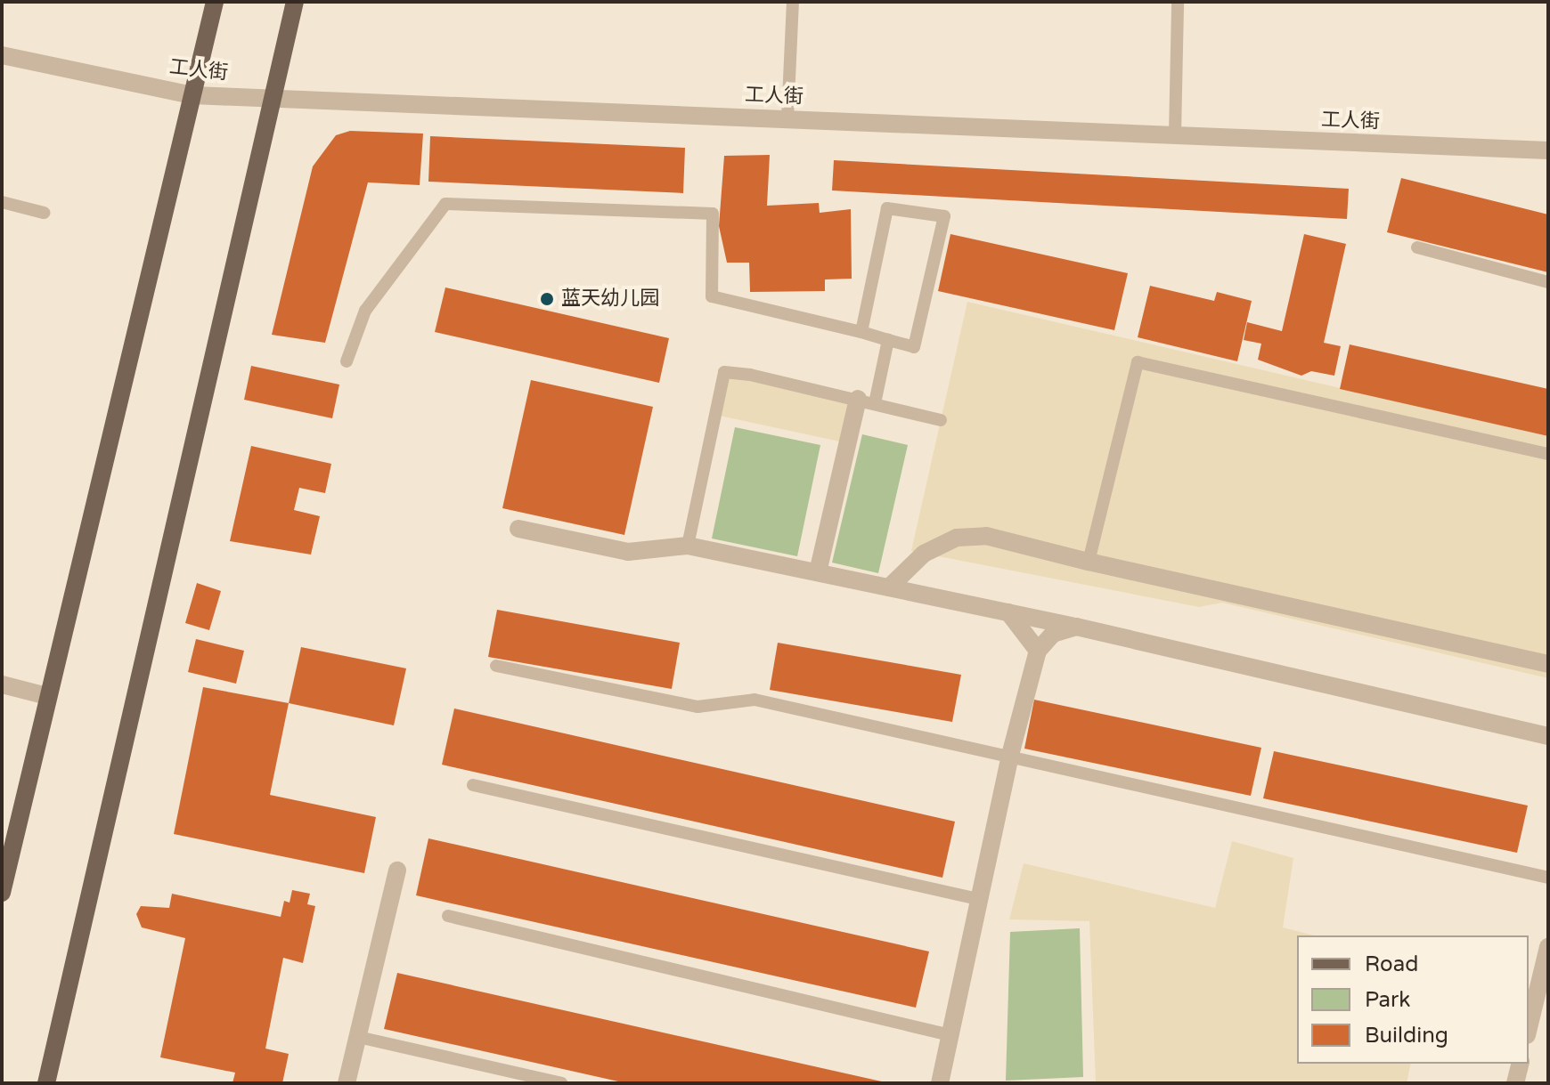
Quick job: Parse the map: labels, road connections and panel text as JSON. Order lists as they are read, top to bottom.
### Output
{
  "streets": {
    "street": ["工人街"]
  },
  "places": ["蓝天幼儿园"],
  "legend": ["Road", "Park", "Building"]
}
